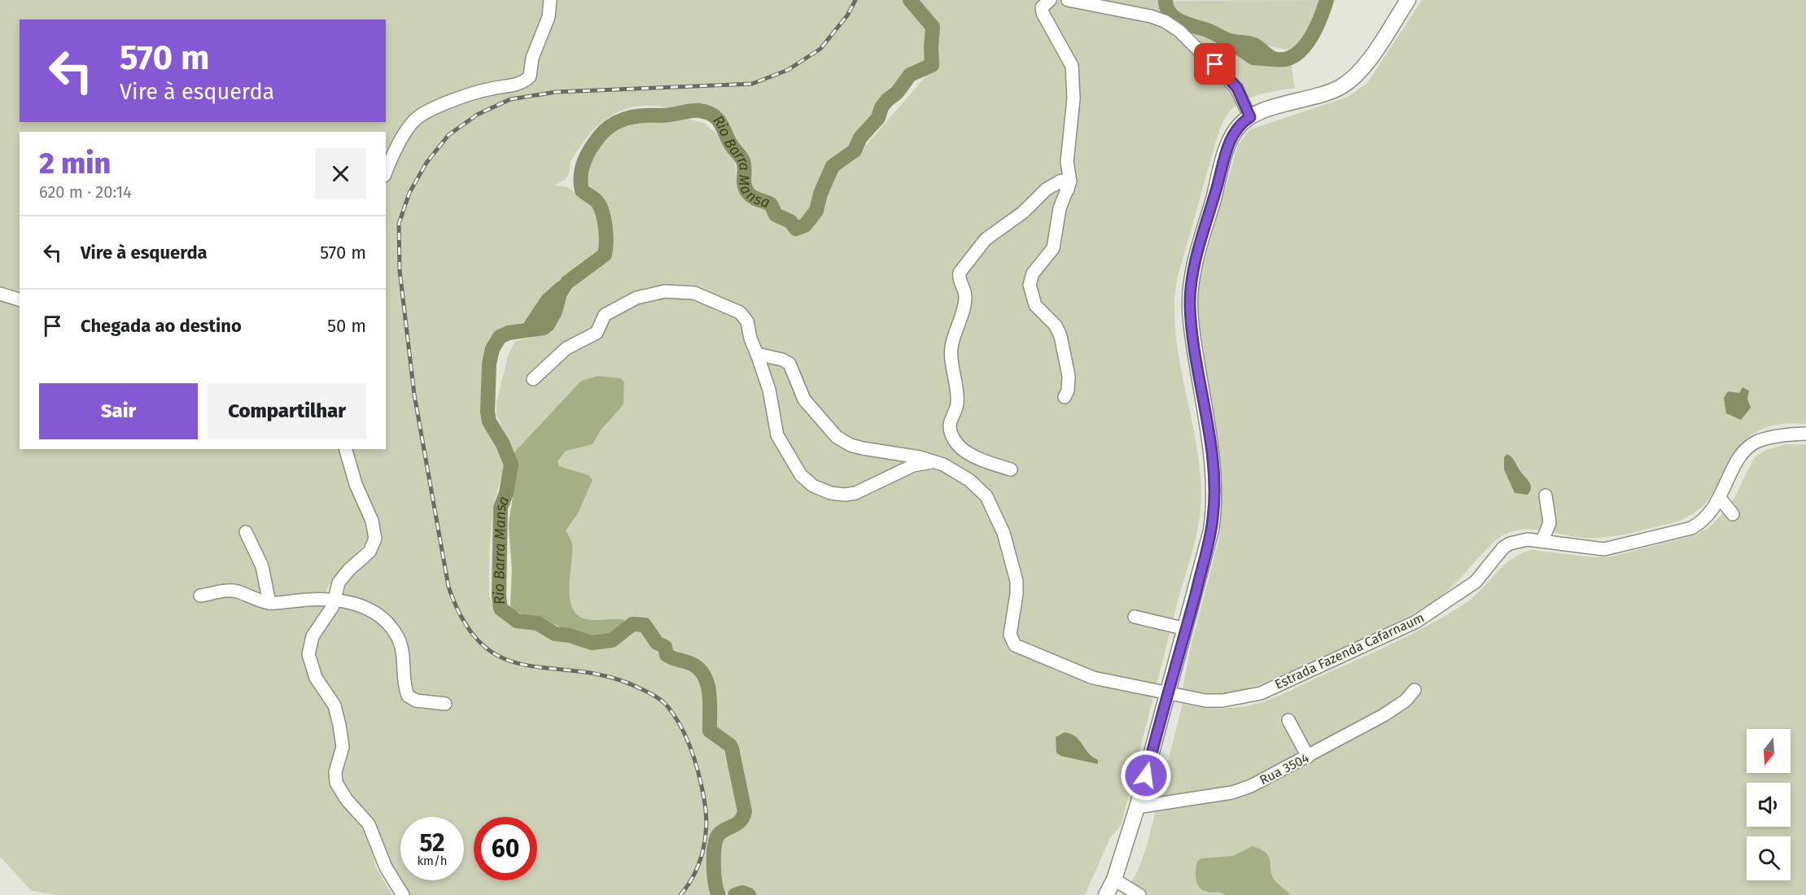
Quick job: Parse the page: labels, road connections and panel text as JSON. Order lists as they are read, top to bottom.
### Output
{
  "streets": {
    "street": ["Estrada Fazenda Cafarnaum", "Rua 3504"]
  },
  "water": ["Rio Barra Mansa"],
  "north": "bottom",
  "page": {
    "turn": ["570 m", "Vire à esquerda"],
    "heading": ["2 min", "620 m · 20:14"],
    "list": [
      {
        "name": "Vire à esquerda",
        "value": "570 m"
      },
      {
        "name": "Chegada ao destino",
        "value": "50 m"
      }
    ],
    "buttons": ["Sair", "Compartilhar"],
    "speed": "52 km/h",
    "limit": "60"
  }
}
